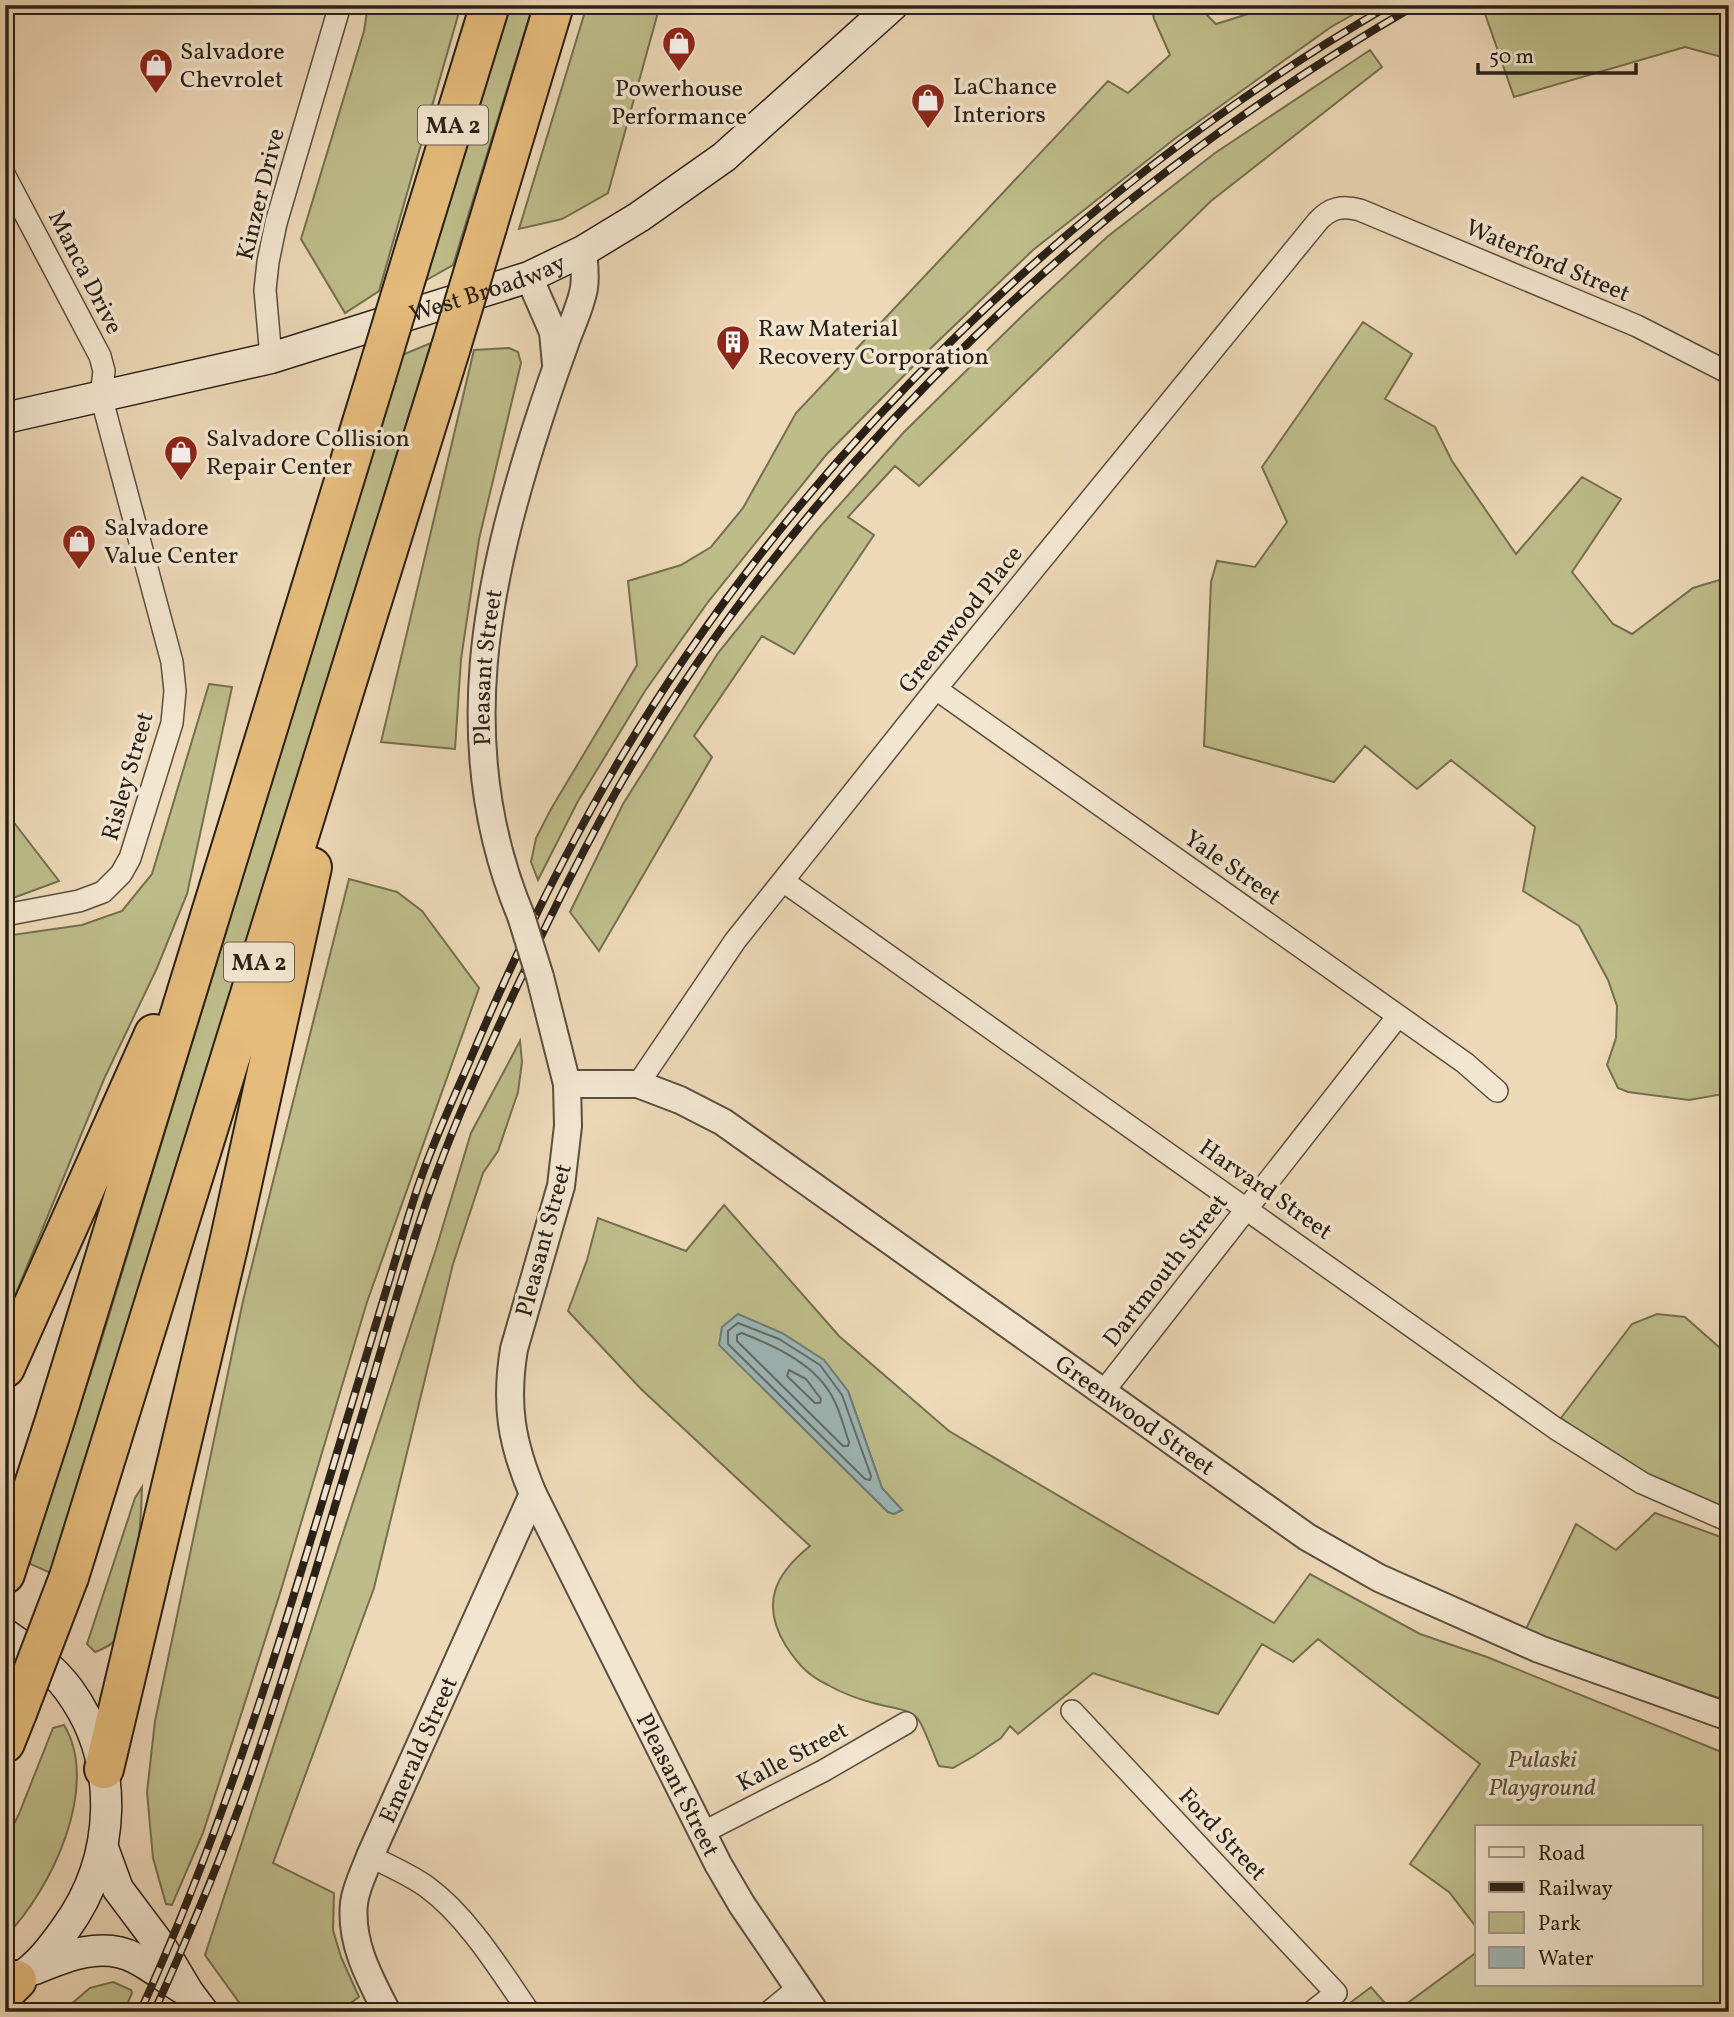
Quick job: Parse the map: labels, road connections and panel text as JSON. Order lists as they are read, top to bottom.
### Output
{
  "streets": {
    "highway": ["MA 2"],
    "main road": ["West Broadway"],
    "street": [
      "Kinzer Drive",
      "Waterford Street",
      "Manca Drive",
      "Greenwood Place",
      "Pleasant Street",
      "Risley Street",
      "Yale Street",
      "Harvard Street",
      "Dartmouth Street",
      "Greenwood Street",
      "Emerald Street",
      "Kalle Street",
      "Ford Street"
    ]
  },
  "crossings": [
    ["Kinzer Drive", "West Broadway"],
    ["Waterford Street", "Greenwood Place"],
    ["Manca Drive", "West Broadway"],
    ["Manca Drive", "Risley Street"],
    ["West Broadway", "Pleasant Street"],
    ["West Broadway", "Risley Street"],
    ["Greenwood Place", "Yale Street"],
    ["Greenwood Place", "Harvard Street"],
    ["Greenwood Place", "Greenwood Street"],
    ["Pleasant Street", "Greenwood Street"],
    ["Pleasant Street", "Emerald Street"],
    ["Pleasant Street", "Kalle Street"],
    ["Yale Street", "Dartmouth Street"],
    ["Harvard Street", "Dartmouth Street"],
    ["Dartmouth Street", "Greenwood Street"]
  ],
  "parks": ["Pulaski Playground"],
  "places": {
    "shop": [
      "Powerhouse Performance",
      "Salvadore Chevrolet",
      "LaChance Interiors",
      "Salvadore Collision Repair Center",
      "Salvadore Value Center"
    ],
    "building": ["Raw Material Recovery Corporation"]
  },
  "legend": [
    "Road",
    "Railway",
    "Park",
    "Water"
  ],
  "scale_bar": "50 m"
}
